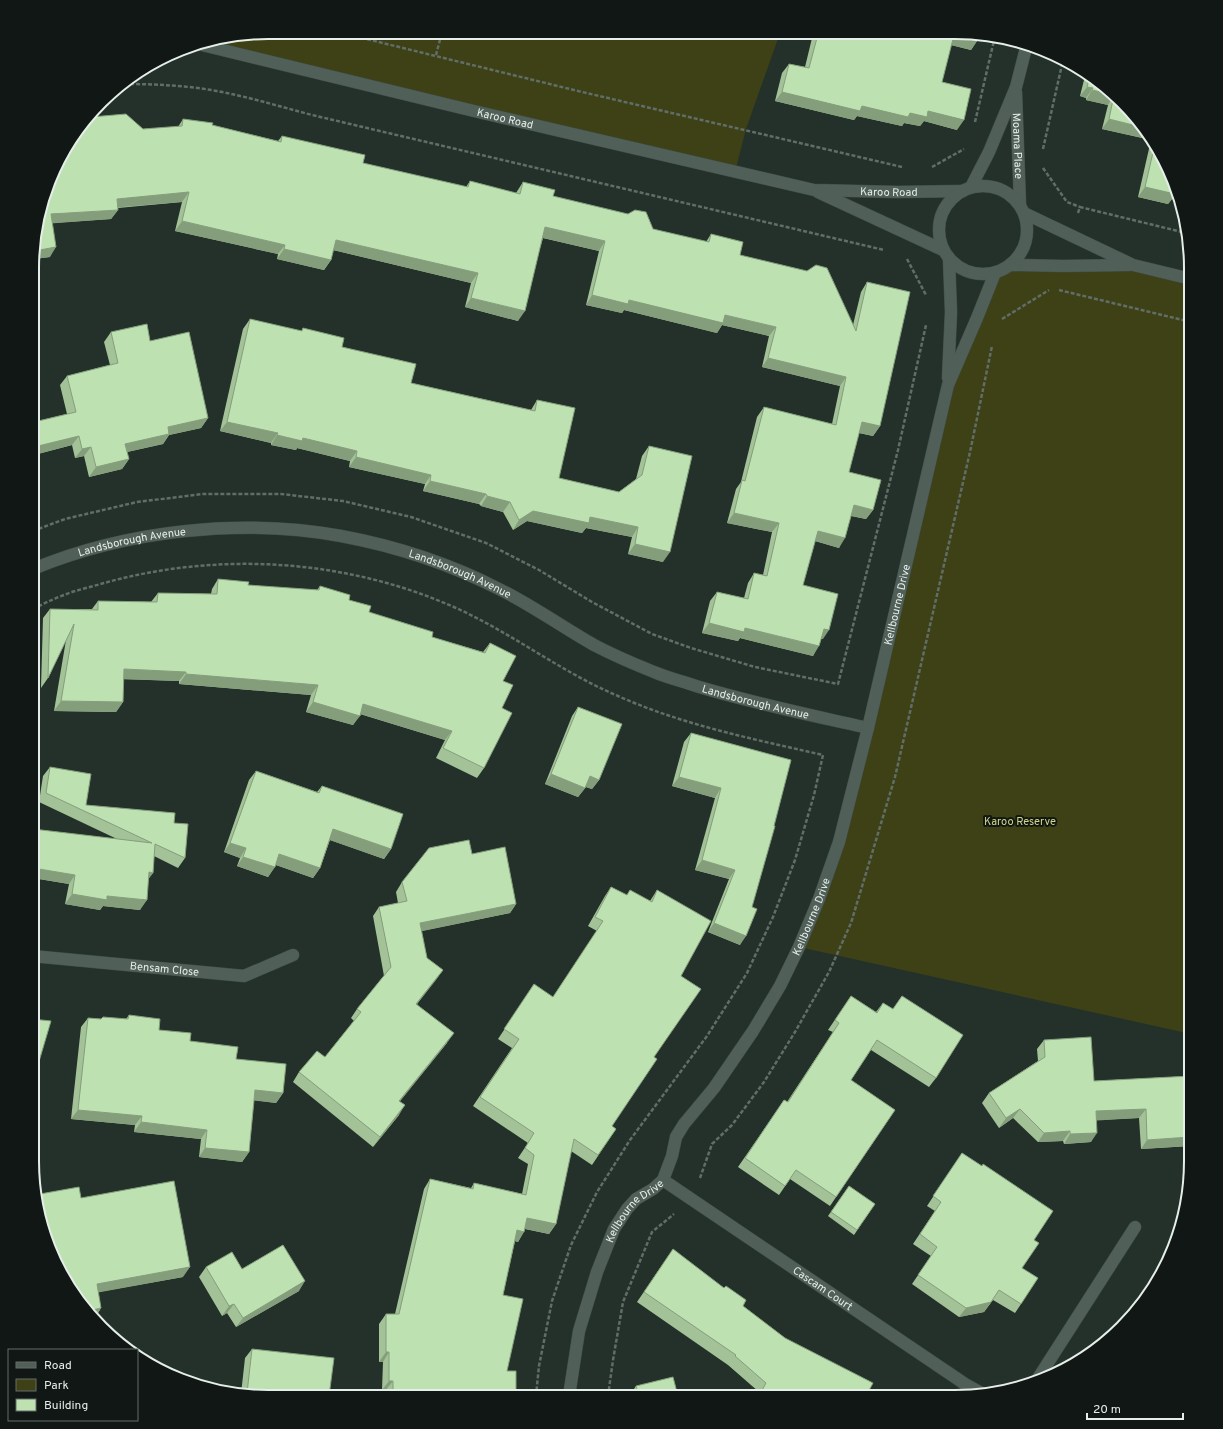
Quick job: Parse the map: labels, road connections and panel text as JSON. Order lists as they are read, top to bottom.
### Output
{
  "streets": {
    "street": [
      "Karoo Road",
      "Moama Place",
      "Landsborough Avenue",
      "Kellbourne Drive",
      "Bensam Close",
      "Cascam Court"
    ]
  },
  "crossings": [
    ["Karoo Road", "Moama Place"],
    ["Karoo Road", "Kellbourne Drive"],
    ["Moama Place", "Kellbourne Drive"],
    ["Landsborough Avenue", "Kellbourne Drive"],
    ["Kellbourne Drive", "Cascam Court"]
  ],
  "parks": ["Karoo Reserve"],
  "legend": ["Road", "Park", "Building"],
  "scale_bar": "20 m"
}
